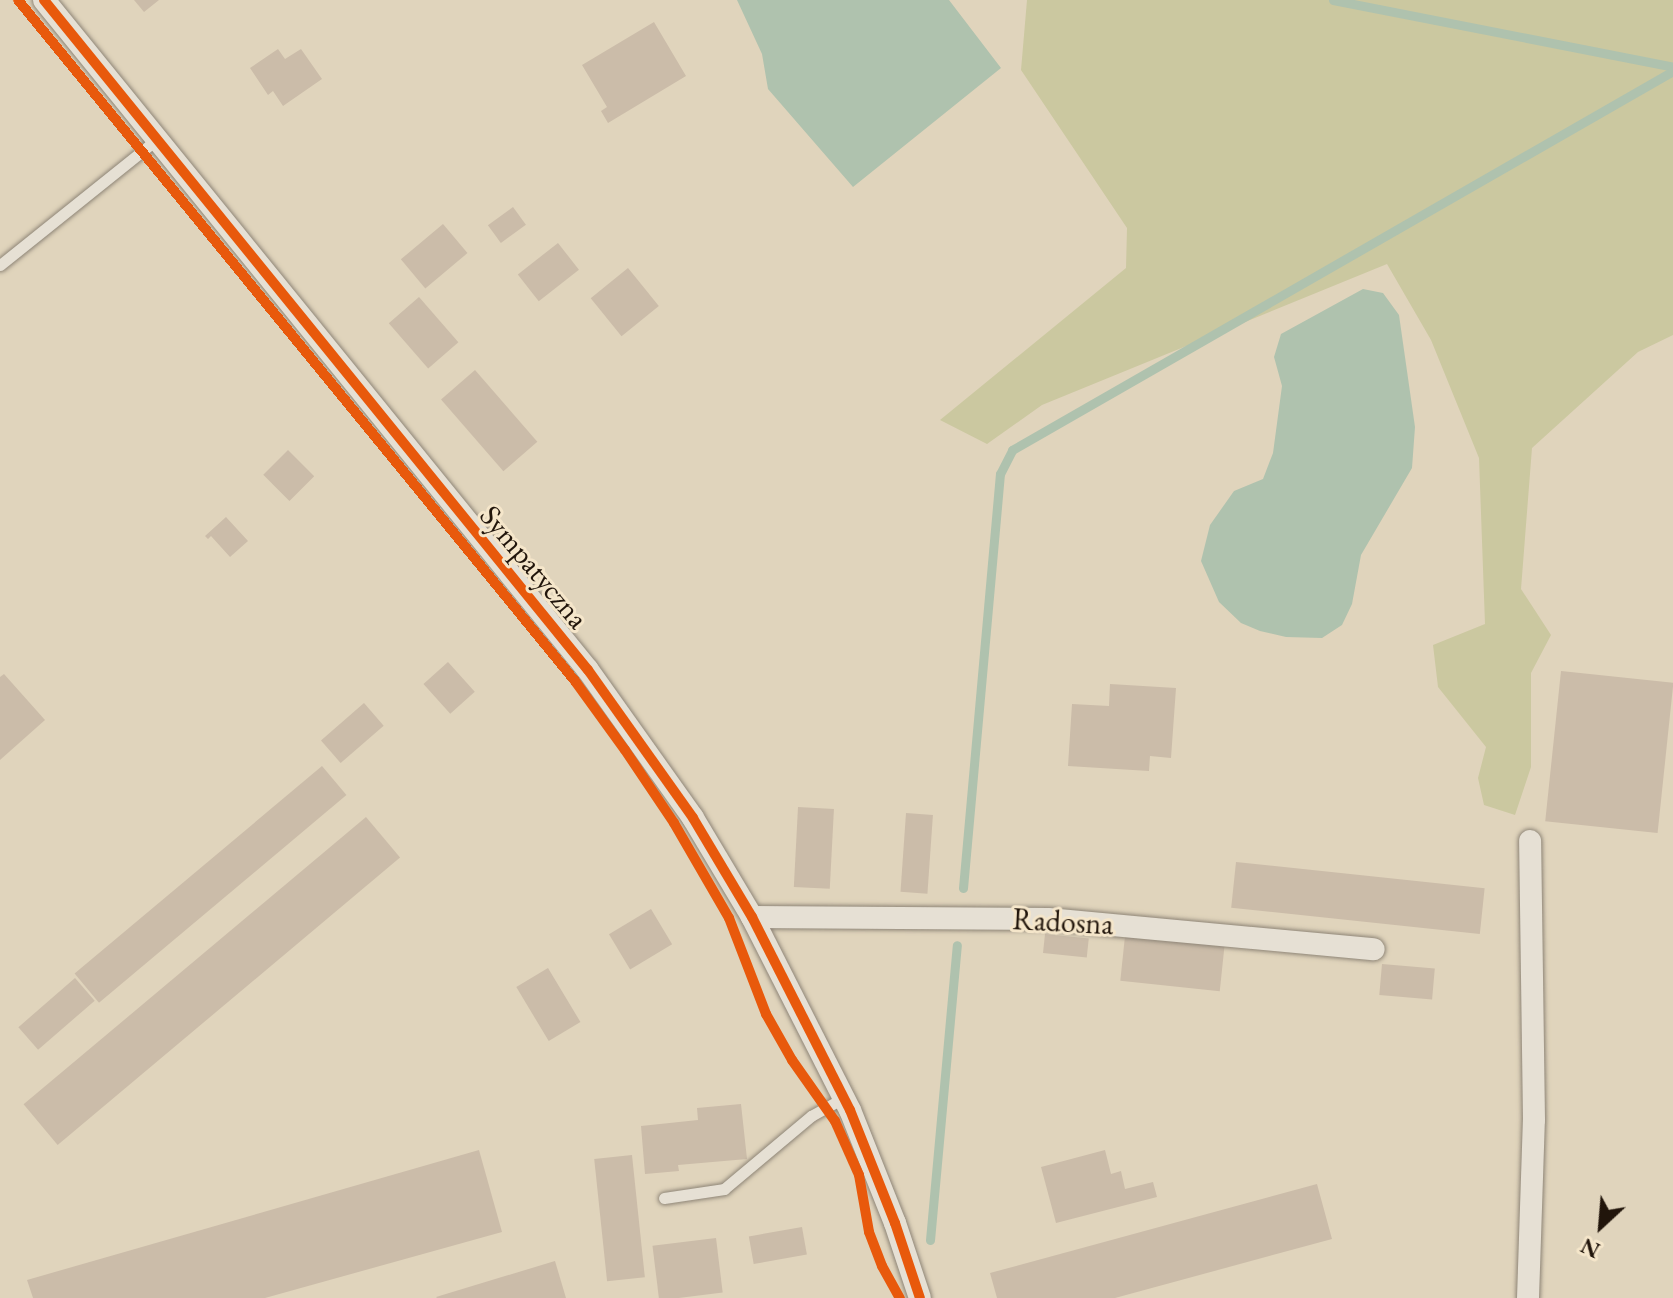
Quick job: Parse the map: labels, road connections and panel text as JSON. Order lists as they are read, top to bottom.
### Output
{
  "streets": {
    "street": ["Sympatyczna", "Radosna"]
  },
  "crossings": [
    ["Sympatyczna", "Radosna"]
  ],
  "north": "bottom left"
}
